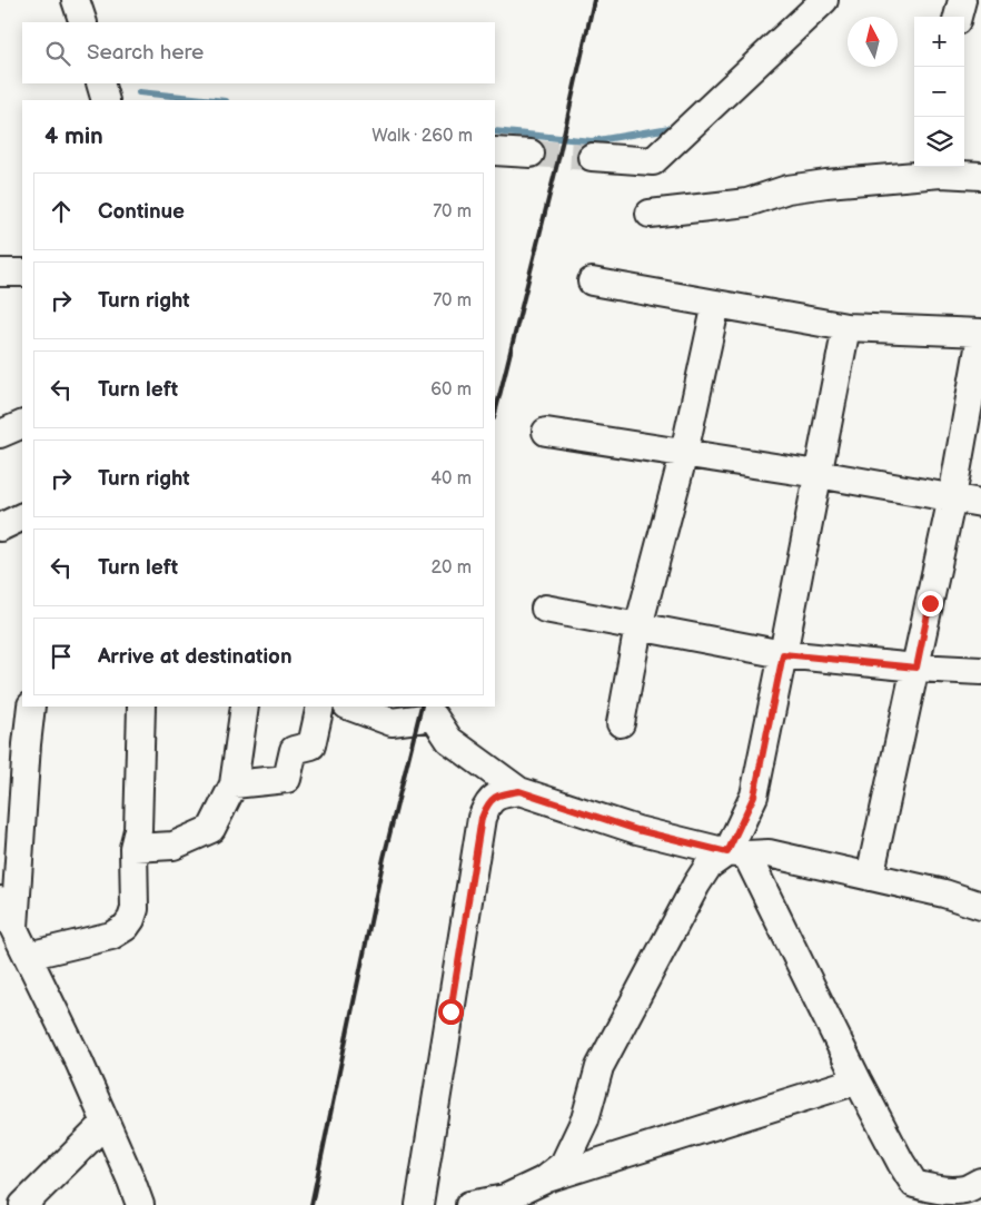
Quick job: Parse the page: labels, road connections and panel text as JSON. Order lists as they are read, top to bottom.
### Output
{
  "north": "top",
  "page": {
    "map_buttons": ["+", "−"],
    "search": "Search here",
    "heading": ["4 min", "Walk · 260 m"],
    "list": [
      ["Continue", "70 m"],
      ["Turn right", "70 m"],
      ["Turn left", "60 m"],
      ["Turn right", "40 m"],
      ["Turn left", "20 m"],
      "Arrive at destination"
    ]
  }
}
